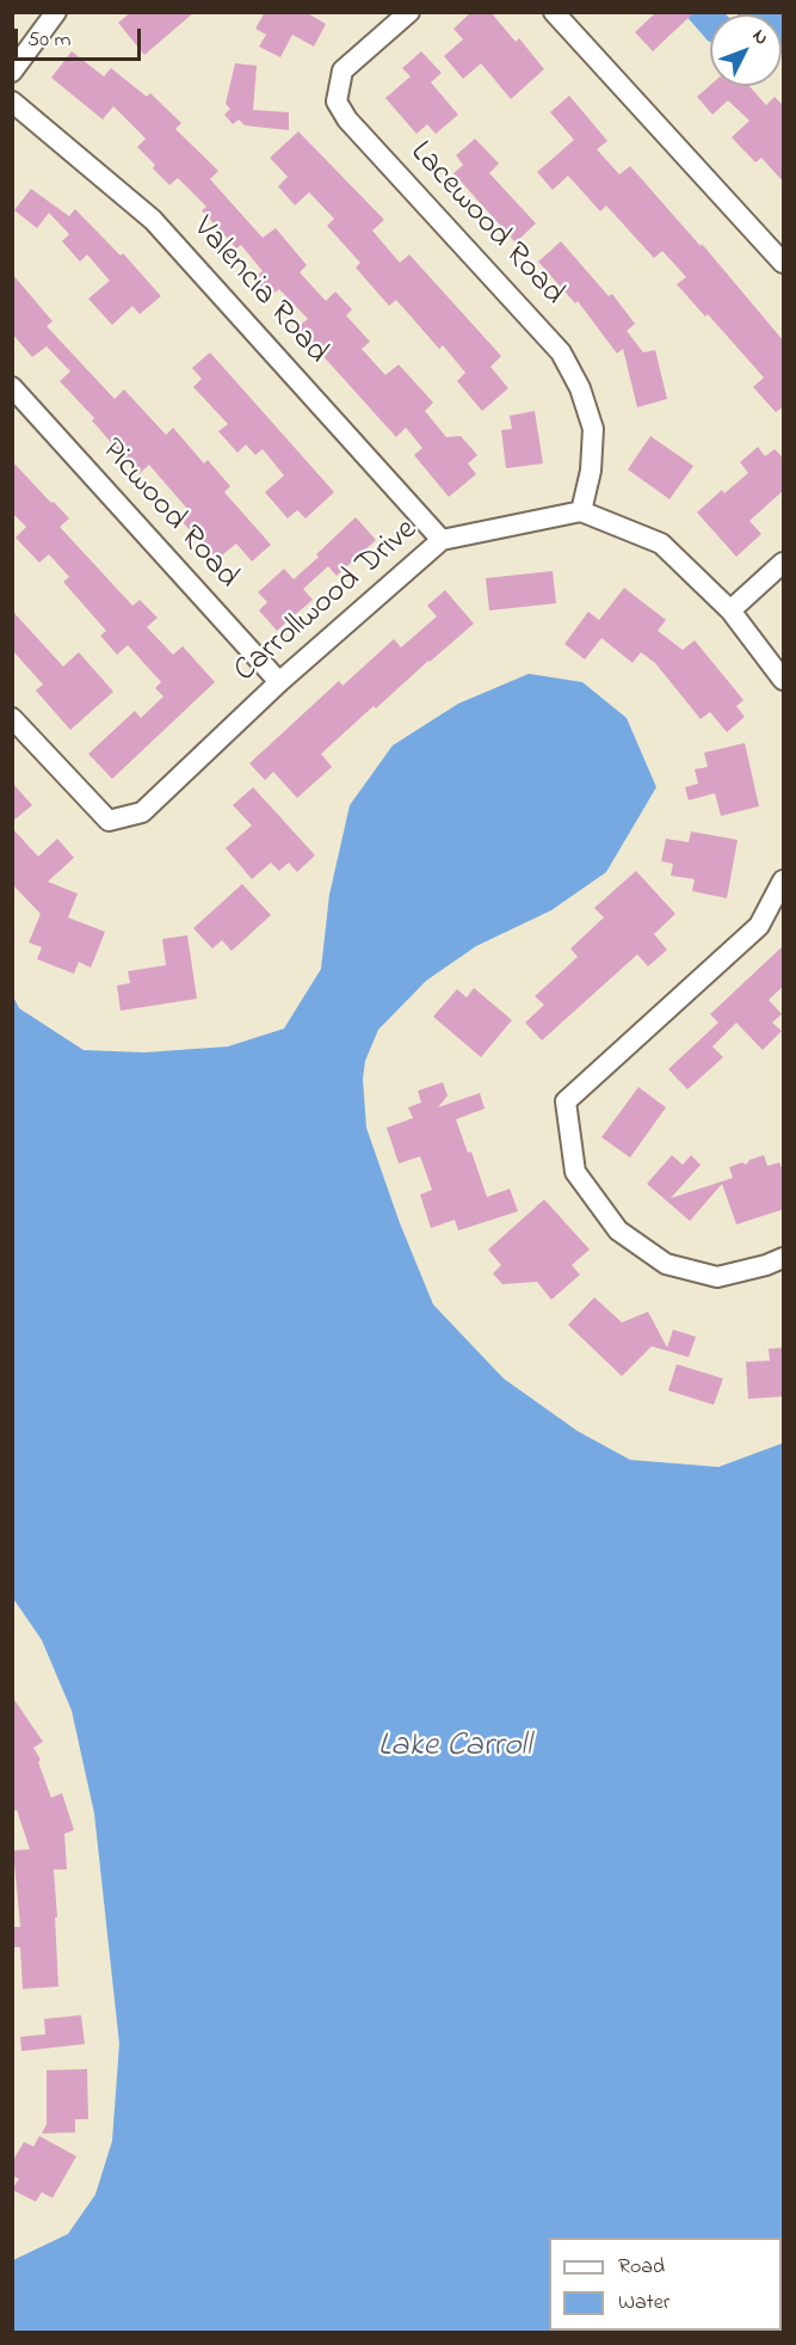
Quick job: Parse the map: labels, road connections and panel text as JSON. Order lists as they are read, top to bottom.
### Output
{
  "streets": {
    "street": [
      "Lacewood Road",
      "Valencia Road",
      "Picwood Road",
      "Carrollwood Drive"
    ]
  },
  "crossings": [
    ["Lacewood Road", "Carrollwood Drive"],
    ["Valencia Road", "Carrollwood Drive"],
    ["Picwood Road", "Carrollwood Drive"]
  ],
  "water": ["Lake Carroll"],
  "legend": ["Road", "Water"],
  "scale_bar": "50 m",
  "north": "top right"
}
